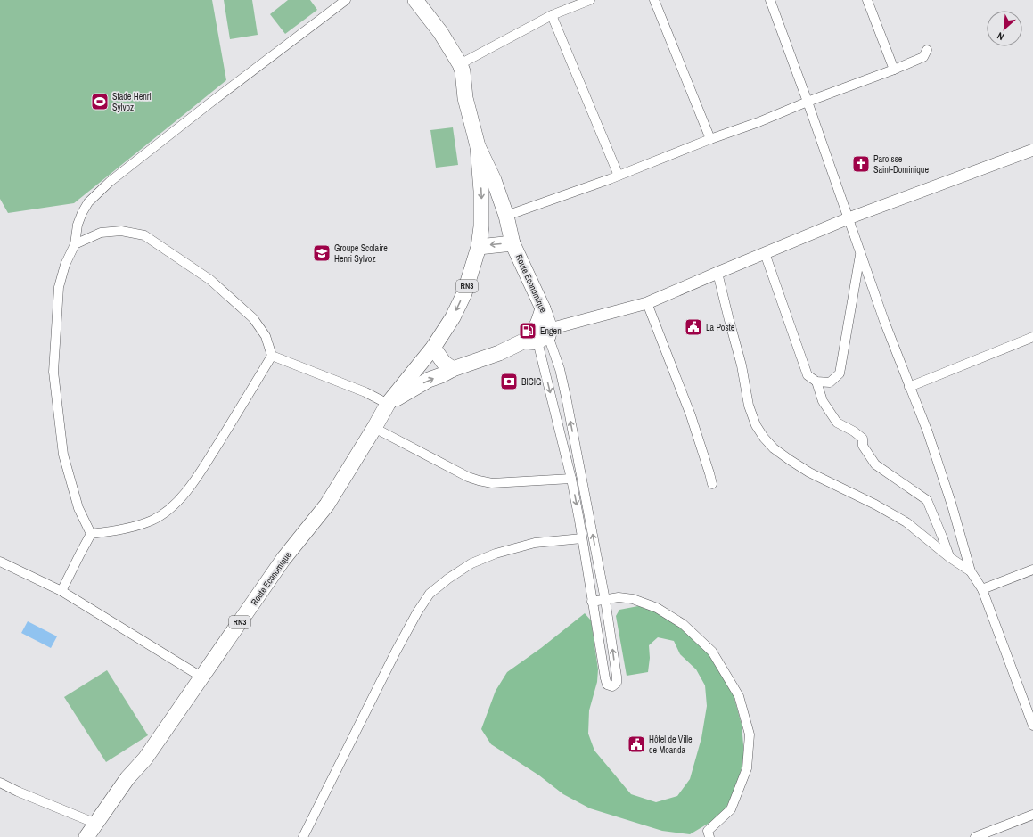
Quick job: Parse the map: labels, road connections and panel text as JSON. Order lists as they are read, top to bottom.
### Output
{
  "streets": {
    "highway": ["Route Economique", "RN3"]
  },
  "places": {
    "sports": ["Stade Henri Sylvoz"],
    "church": ["Paroisse Saint-Dominique"],
    "school or university": ["Groupe Scolaire Henri Sylvoz"],
    "public building": ["La Poste", "Hôtel de Ville de Moanda"],
    "fuel station": ["Engen"],
    "bank": ["BICIG"]
  },
  "north": "bottom left"
}
